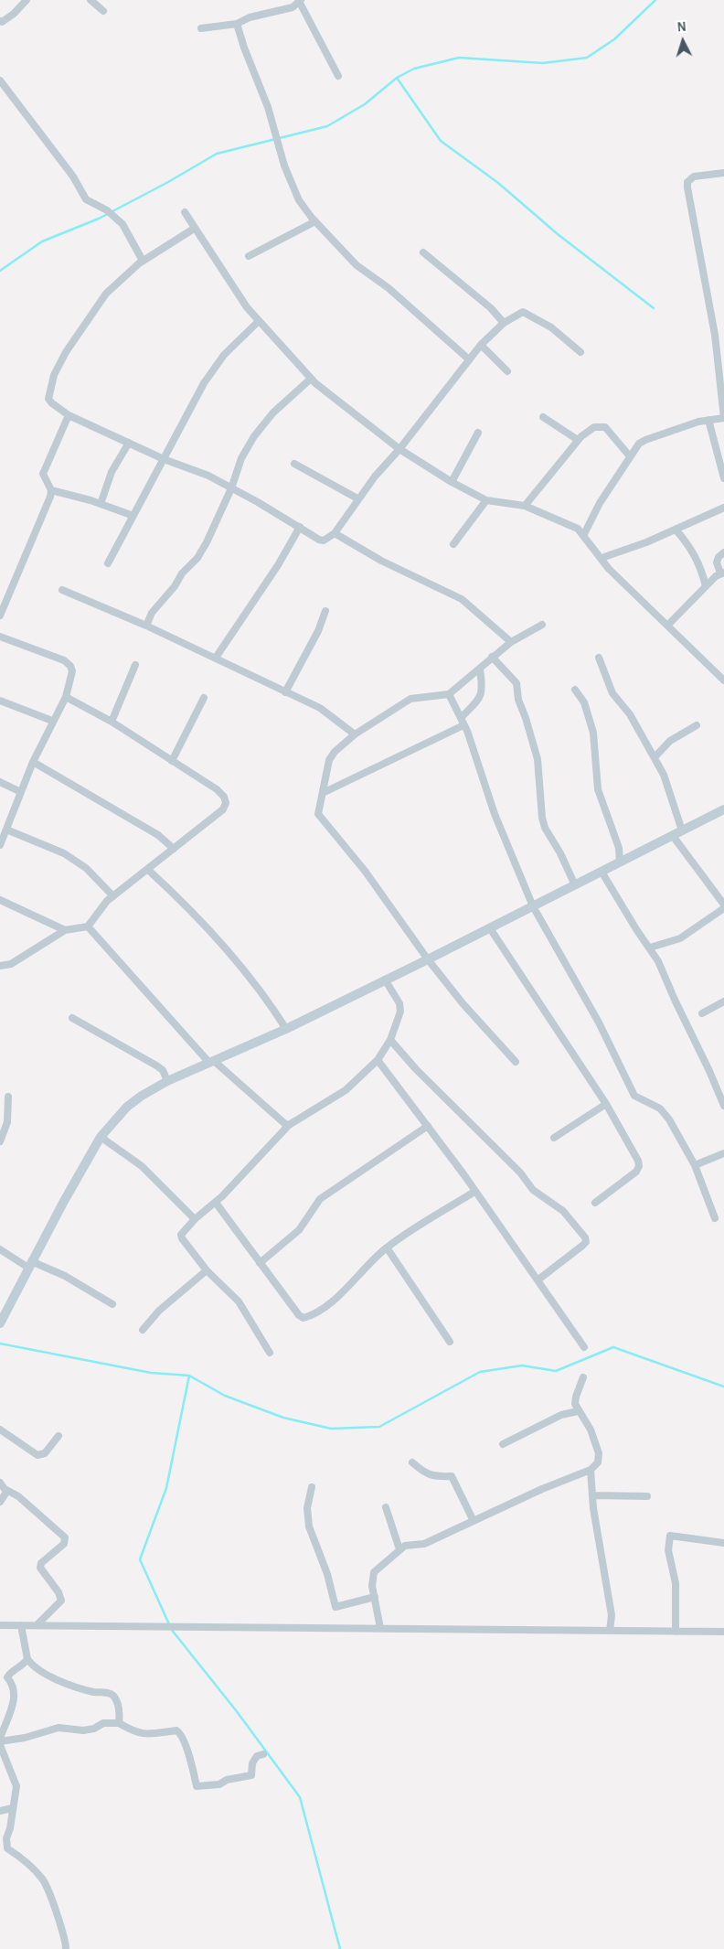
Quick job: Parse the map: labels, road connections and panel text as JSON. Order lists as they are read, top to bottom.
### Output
{
  "north": "top"
}
